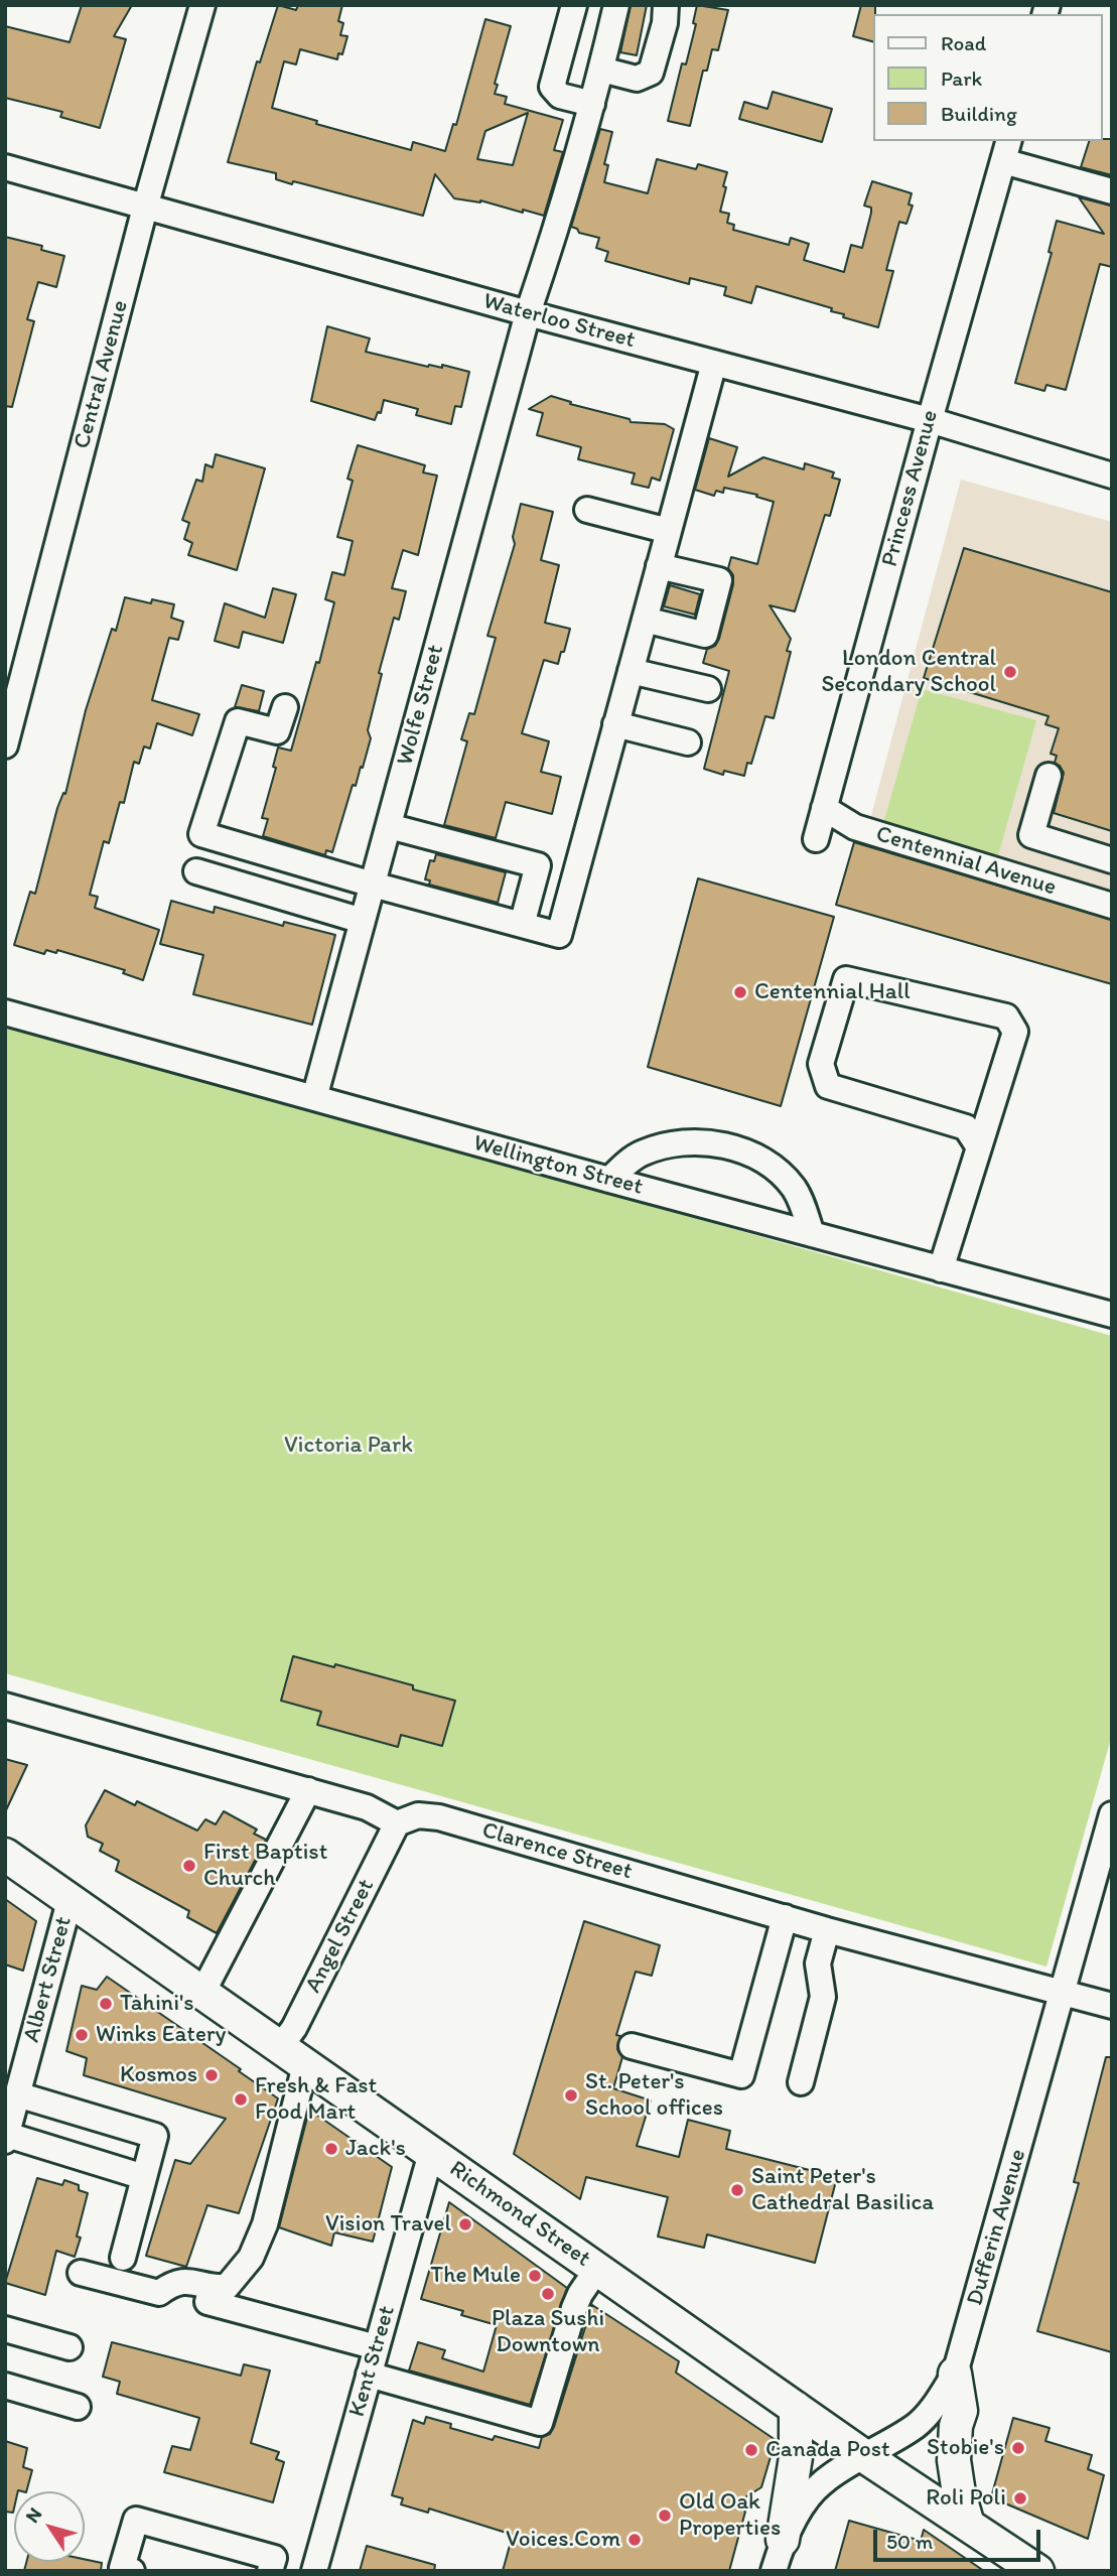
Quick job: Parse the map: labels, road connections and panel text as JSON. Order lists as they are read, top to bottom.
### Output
{
  "streets": {
    "main road": ["Richmond Street"],
    "street": [
      "Waterloo Street",
      "Central Avenue",
      "Princess Avenue",
      "Wolfe Street",
      "Centennial Avenue",
      "Wellington Street",
      "Clarence Street",
      "Angel Street",
      "Albert Street",
      "Dufferin Avenue",
      "Kent Street"
    ]
  },
  "crossings": [
    ["Waterloo Street", "Central Avenue"],
    ["Waterloo Street", "Princess Avenue"],
    ["Waterloo Street", "Wolfe Street"],
    ["Princess Avenue", "Centennial Avenue"],
    ["Wolfe Street", "Wellington Street"],
    ["Clarence Street", "Angel Street"],
    ["Clarence Street", "Dufferin Avenue"],
    ["Angel Street", "Richmond Street"],
    ["Albert Street", "Richmond Street"],
    ["Richmond Street", "Dufferin Avenue"],
    ["Richmond Street", "Kent Street"]
  ],
  "parks": ["Victoria Park"],
  "places": [
    "London Central Secondary School",
    "Centennial Hall",
    "First Baptist Church",
    "Tahini's",
    "Winks Eatery",
    "Kosmos",
    "St. Peter's School offices",
    "Fresh & Fast Food Mart",
    "Jack's",
    "Saint Peter's Cathedral Basilica",
    "Vision Travel",
    "The Mule",
    "Plaza Sushi Downtown",
    "Stobie's",
    "Canada Post",
    "Roli Poli",
    "Old Oak Properties",
    "Voices.Com"
  ],
  "legend": ["Road", "Park", "Building"],
  "scale_bar": "50 m",
  "north": "top left"
}
